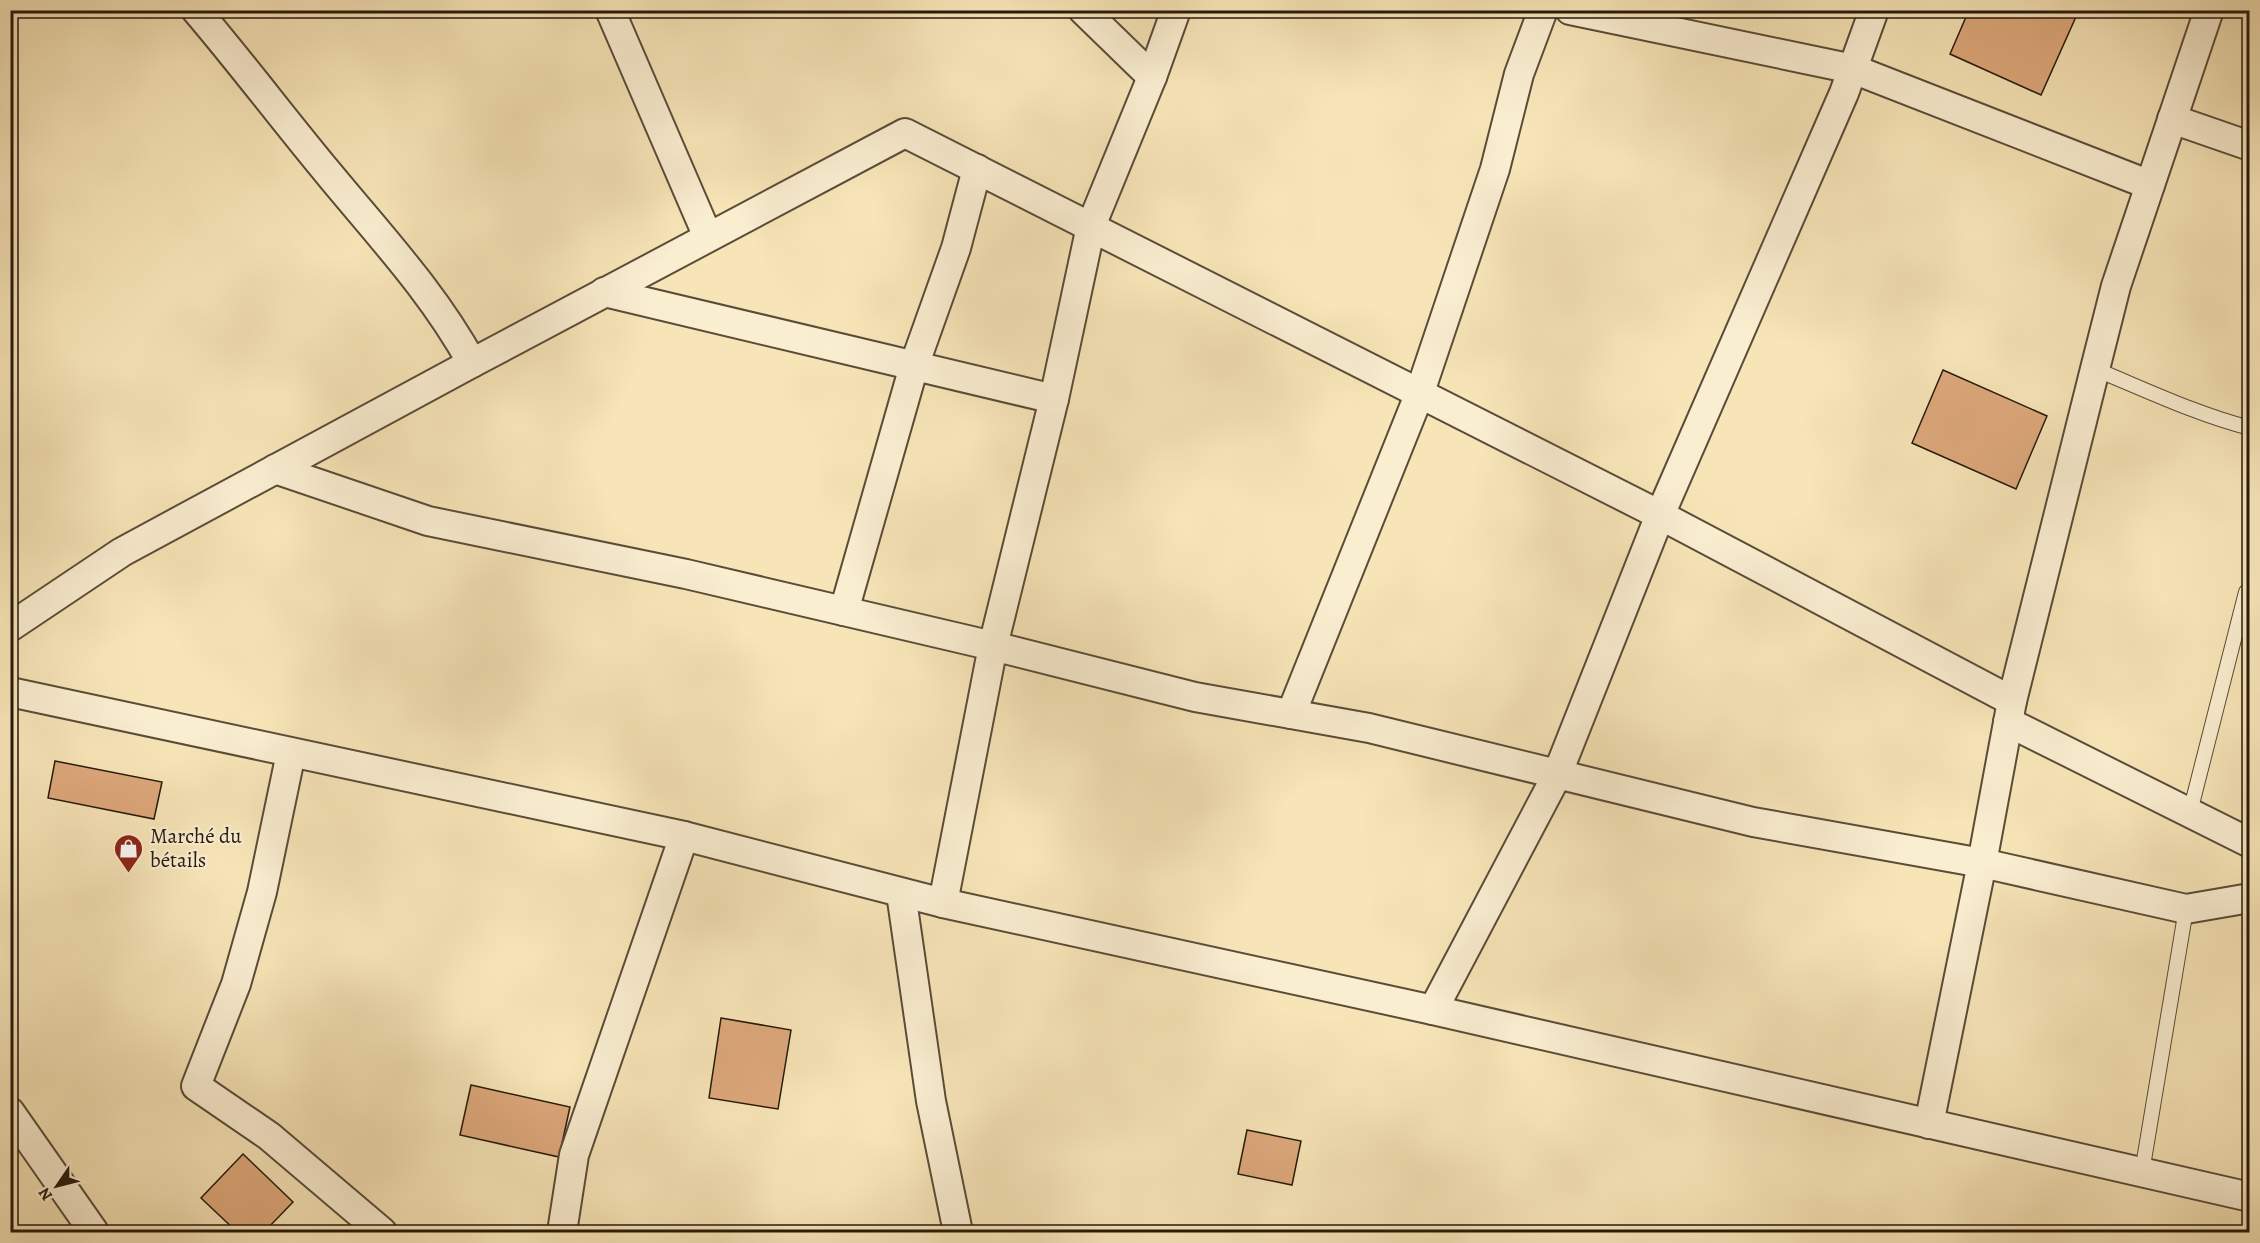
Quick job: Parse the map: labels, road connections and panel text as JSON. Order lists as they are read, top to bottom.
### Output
{
  "places": {
    "shop": ["Marché du bétails"]
  },
  "north": "bottom left"
}
